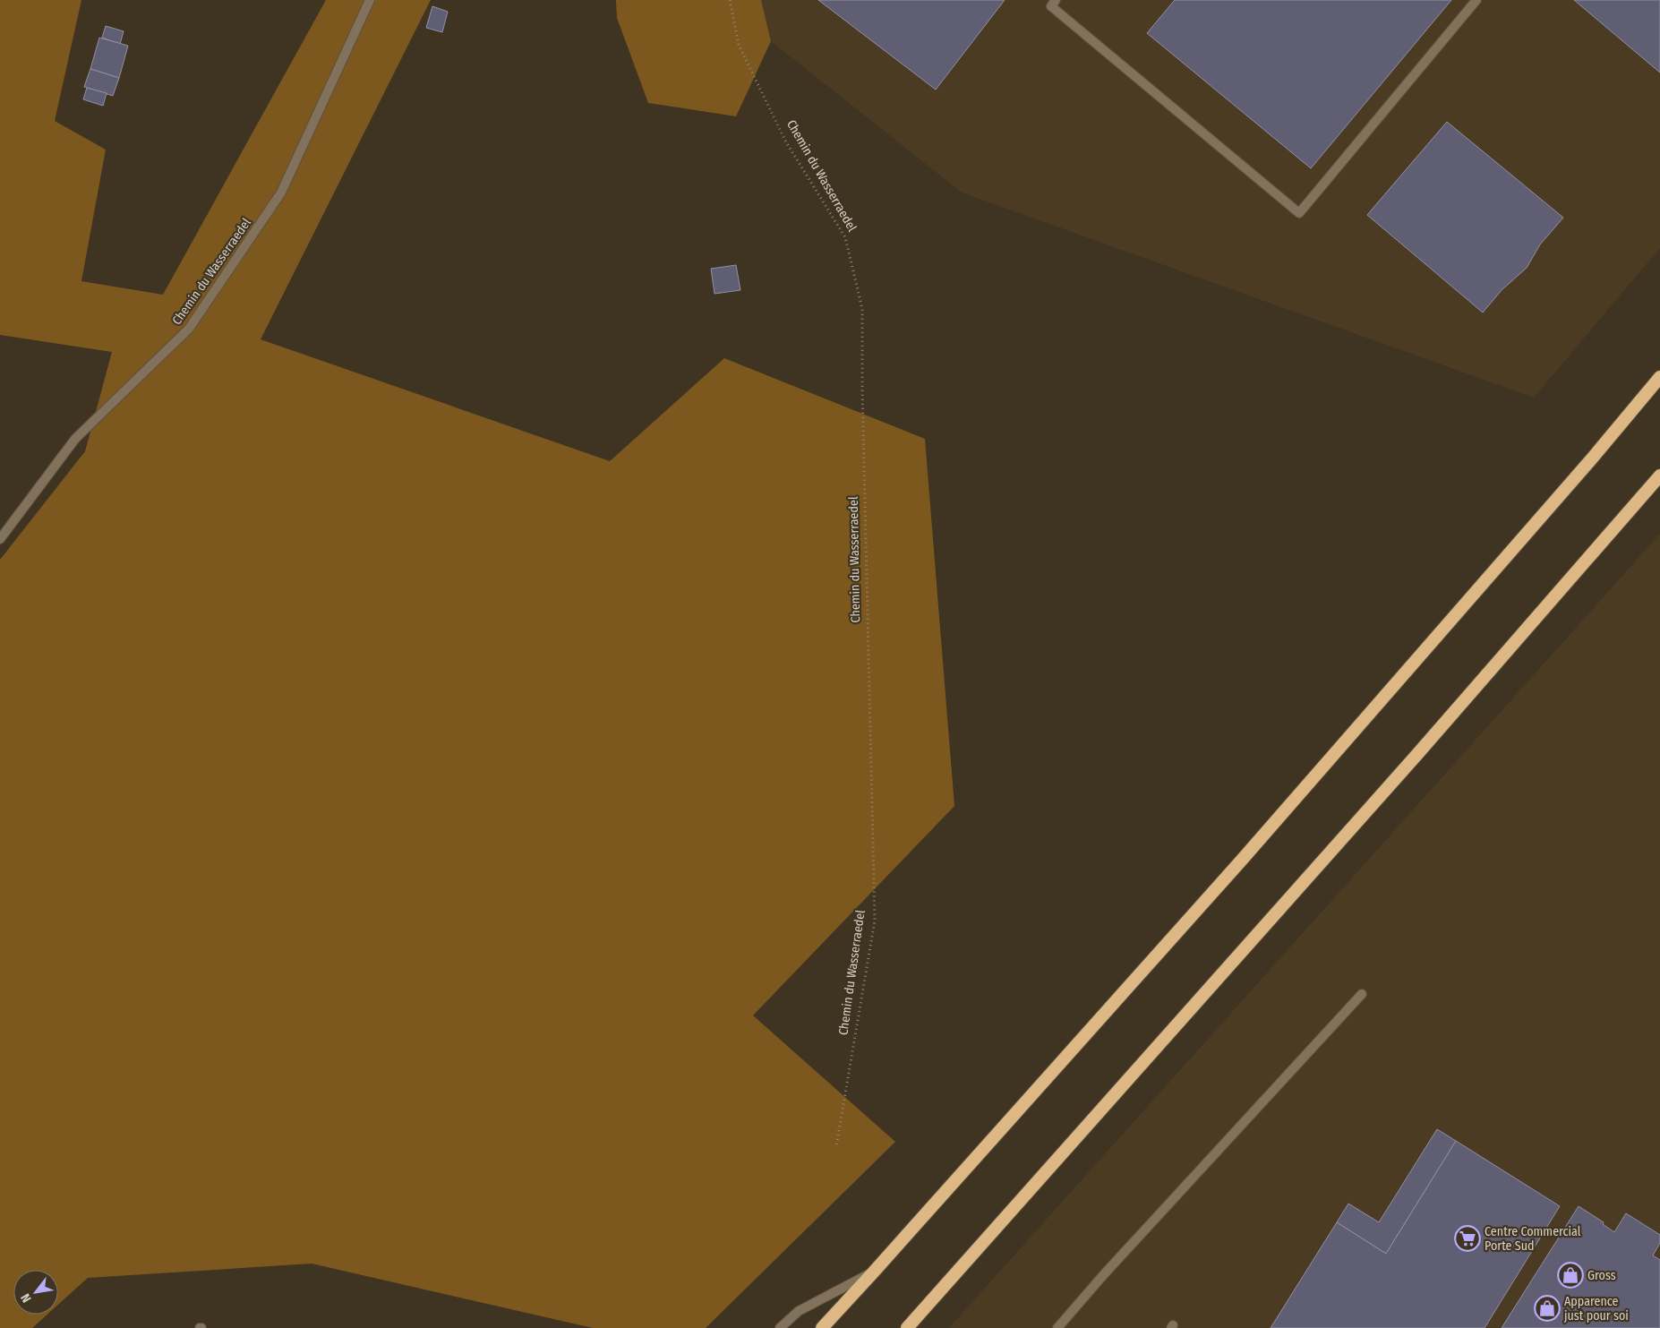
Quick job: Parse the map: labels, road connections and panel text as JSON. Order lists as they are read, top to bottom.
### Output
{
  "streets": {
    "street": ["Chemin du Wasserraedel"]
  },
  "places": {
    "supermarket": ["Centre Commercial Porte Sud"],
    "shop": ["Gross", "Apparence just pour soi"]
  },
  "north": "bottom left"
}
